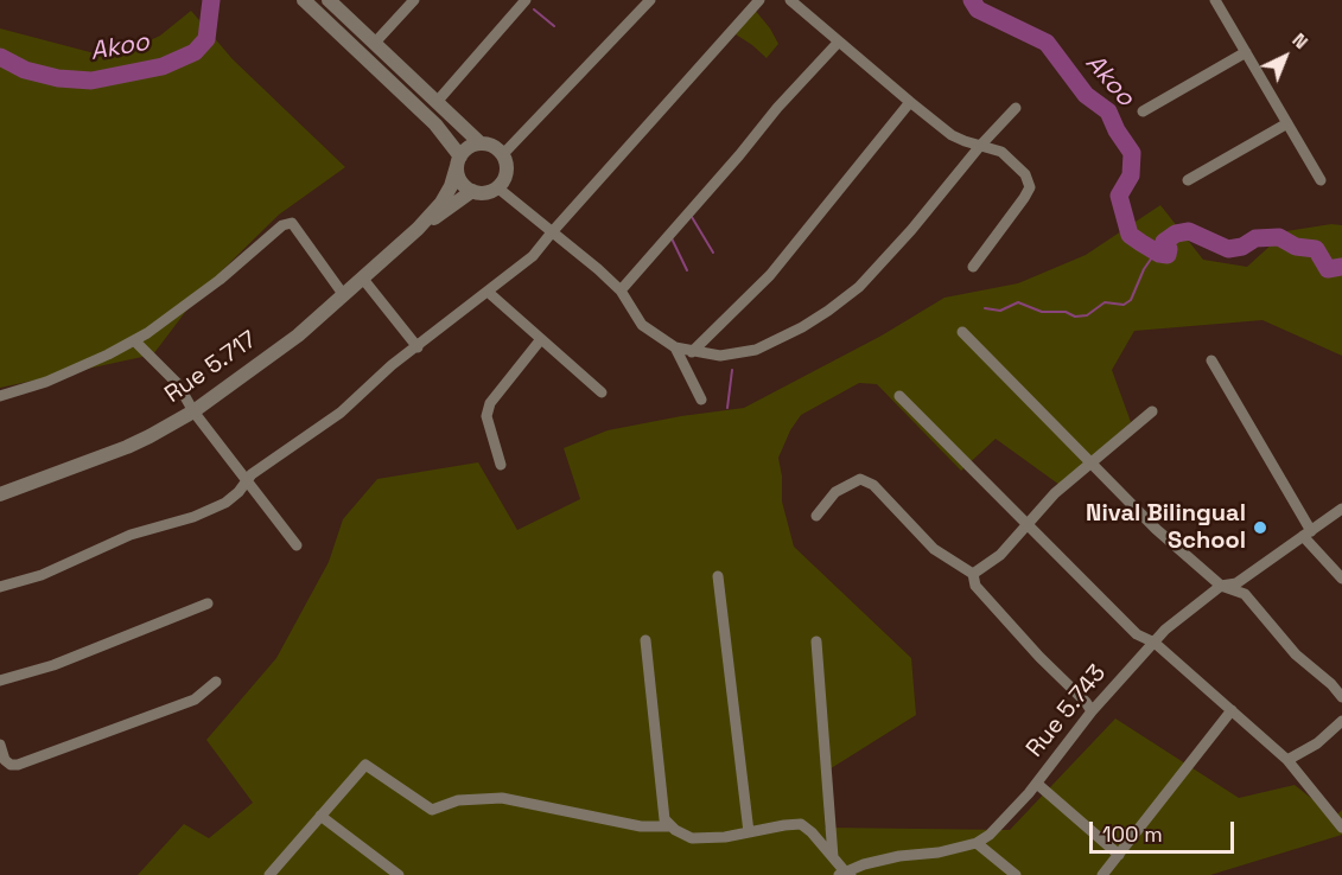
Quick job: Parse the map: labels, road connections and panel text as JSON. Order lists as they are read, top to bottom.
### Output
{
  "streets": {
    "street": ["Rue 5.717", "Rue 5.743"]
  },
  "water": ["Akoo"],
  "places": ["Nival Bilingual School"],
  "scale_bar": "100 m",
  "north": "top right"
}
